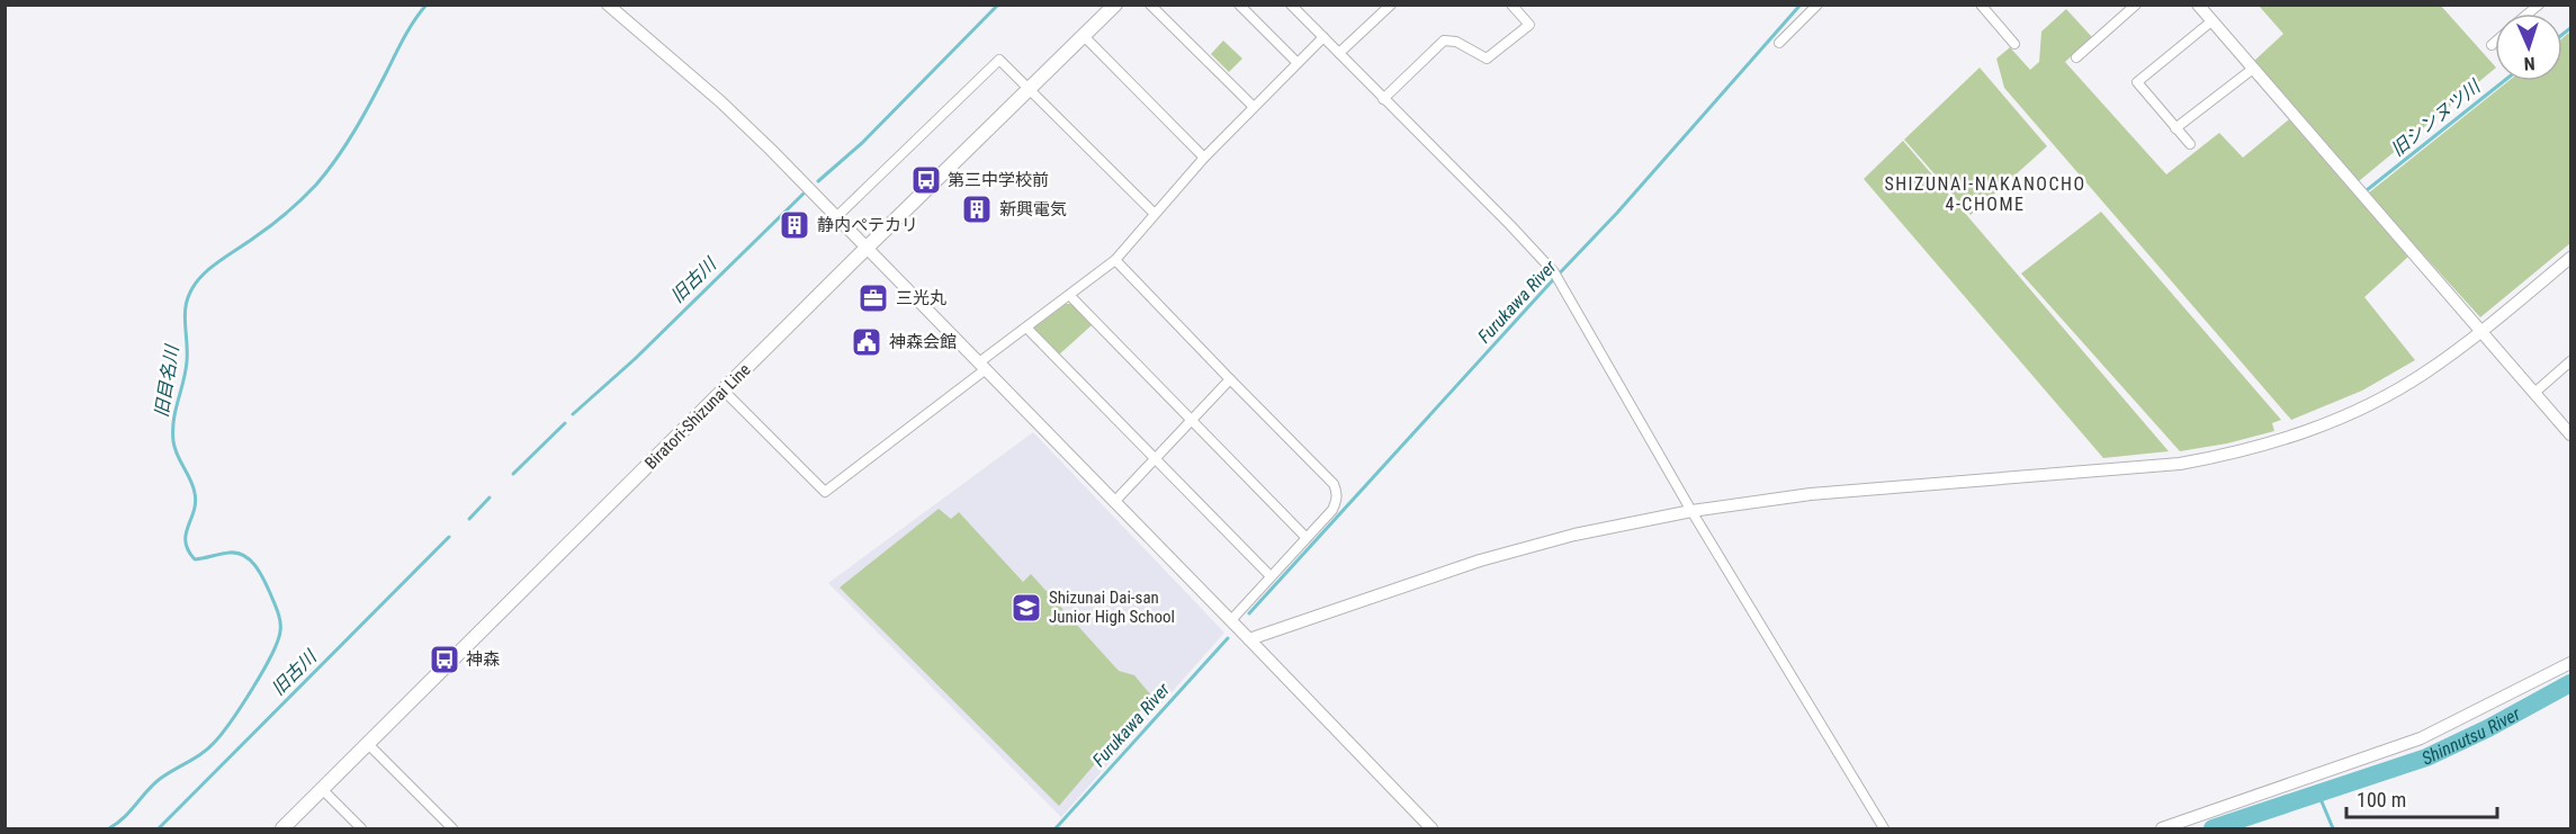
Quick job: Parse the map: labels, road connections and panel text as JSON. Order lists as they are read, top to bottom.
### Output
{
  "streets": {
    "main road": ["Biratori-Shizunai Line"]
  },
  "districts": ["SHIZUNAI-NAKANOCHO 4-CHOME"],
  "water": [
    "旧シンヌツ川",
    "旧古川",
    "Furukawa River",
    "旧目名川",
    "Shinnutsu River"
  ],
  "places": {
    "bus stop": ["第三中学校前", "神森"],
    "building": ["新興電気", "静内ぺテカリ"],
    "office": ["三光丸"],
    "public building": ["神森会館"],
    "school or university": ["Shizunai Dai-san Junior High School"]
  },
  "scale_bar": "100 m",
  "north": "bottom"
}
